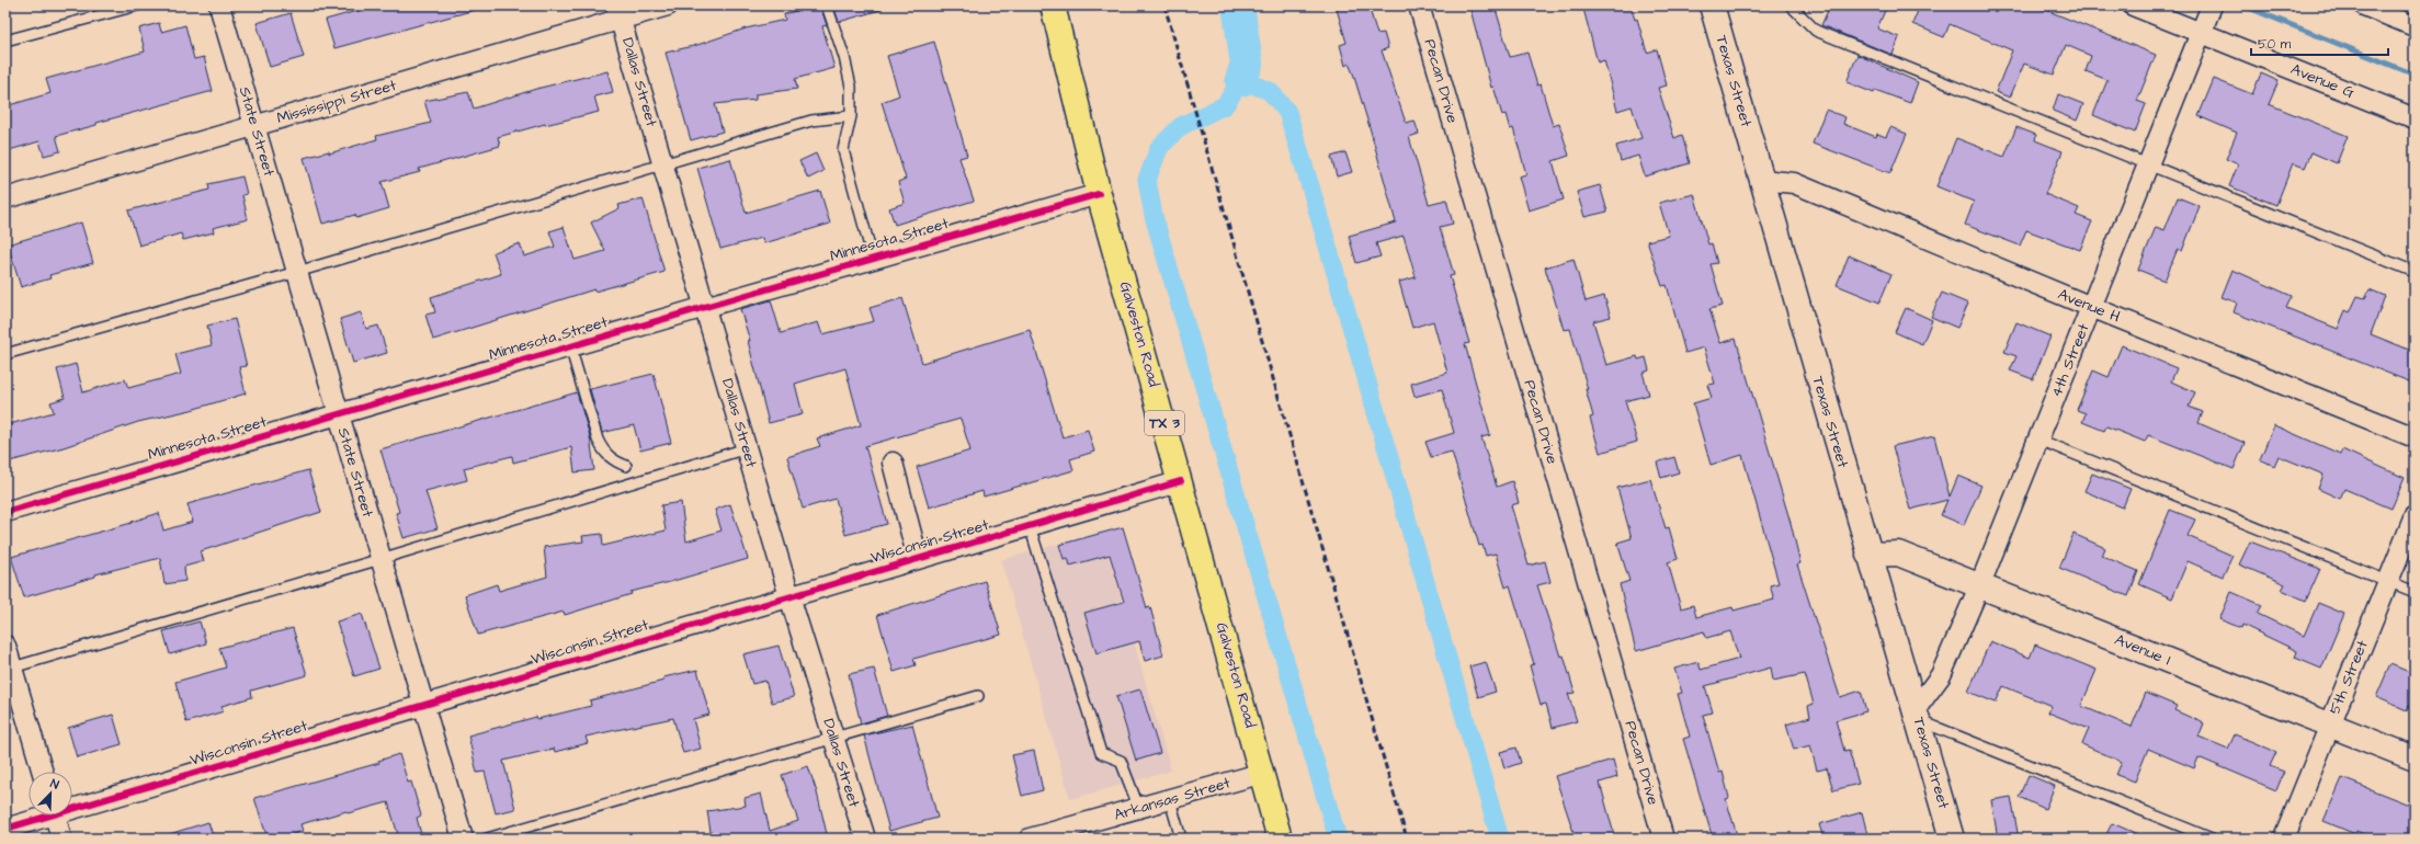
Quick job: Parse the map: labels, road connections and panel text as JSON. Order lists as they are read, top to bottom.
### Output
{
  "streets": {
    "main road": ["Galveston Road", "TX 3"],
    "street": [
      "Pecan Drive",
      "Texas Street",
      "Avenue G",
      "Dallas Street",
      "Mississippi Street",
      "State Street",
      "Minnesota Street",
      "Avenue H",
      "4th Street",
      "Wisconsin Street",
      "Avenue I",
      "5th Street",
      "Arkansas Street"
    ]
  },
  "crossings": [
    ["Texas Street", "Avenue H"],
    ["Texas Street", "4th Street"],
    ["Texas Street", "Avenue I"],
    ["Avenue G", "4th Street"],
    ["Dallas Street", "Mississippi Street"],
    ["Dallas Street", "Minnesota Street"],
    ["Dallas Street", "Wisconsin Street"],
    ["Mississippi Street", "State Street"],
    ["State Street", "Minnesota Street"],
    ["State Street", "Wisconsin Street"],
    ["Minnesota Street", "Galveston Road"],
    ["Avenue H", "4th Street"],
    ["Galveston Road", "Wisconsin Street"],
    ["Galveston Road", "Arkansas Street"],
    ["4th Street", "Avenue I"],
    ["Avenue I", "5th Street"]
  ],
  "scale_bar": "50 m",
  "north": "top right"
}
